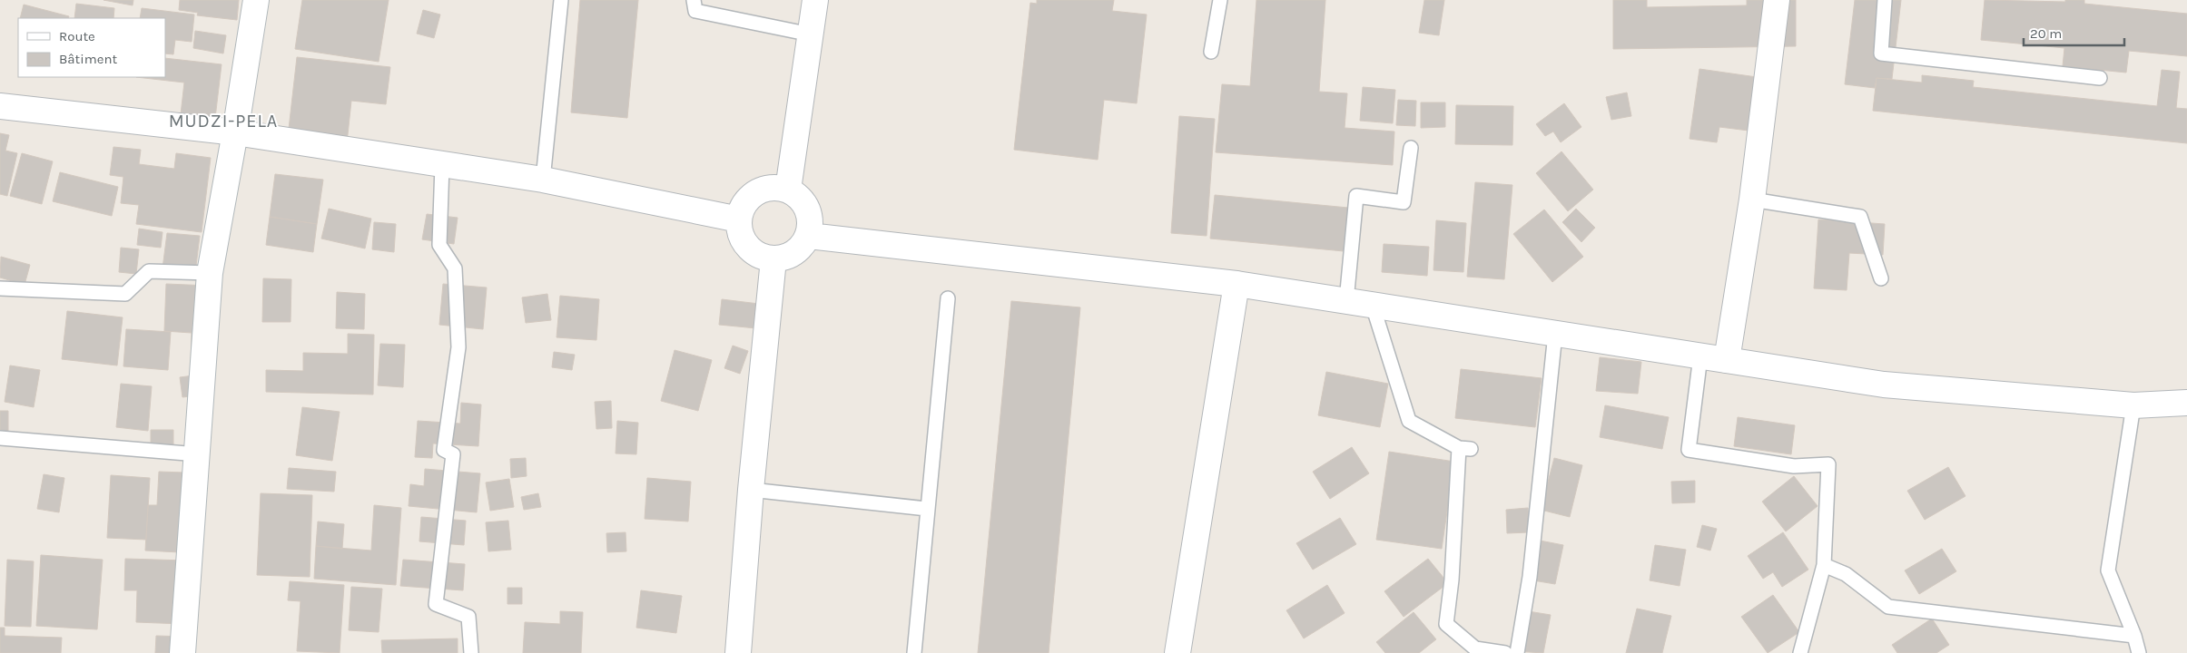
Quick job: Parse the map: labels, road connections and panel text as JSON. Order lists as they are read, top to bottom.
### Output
{
  "districts": ["MUDZI-PELA"],
  "legend": ["Route", "Bâtiment"],
  "scale_bar": "20 m"
}
